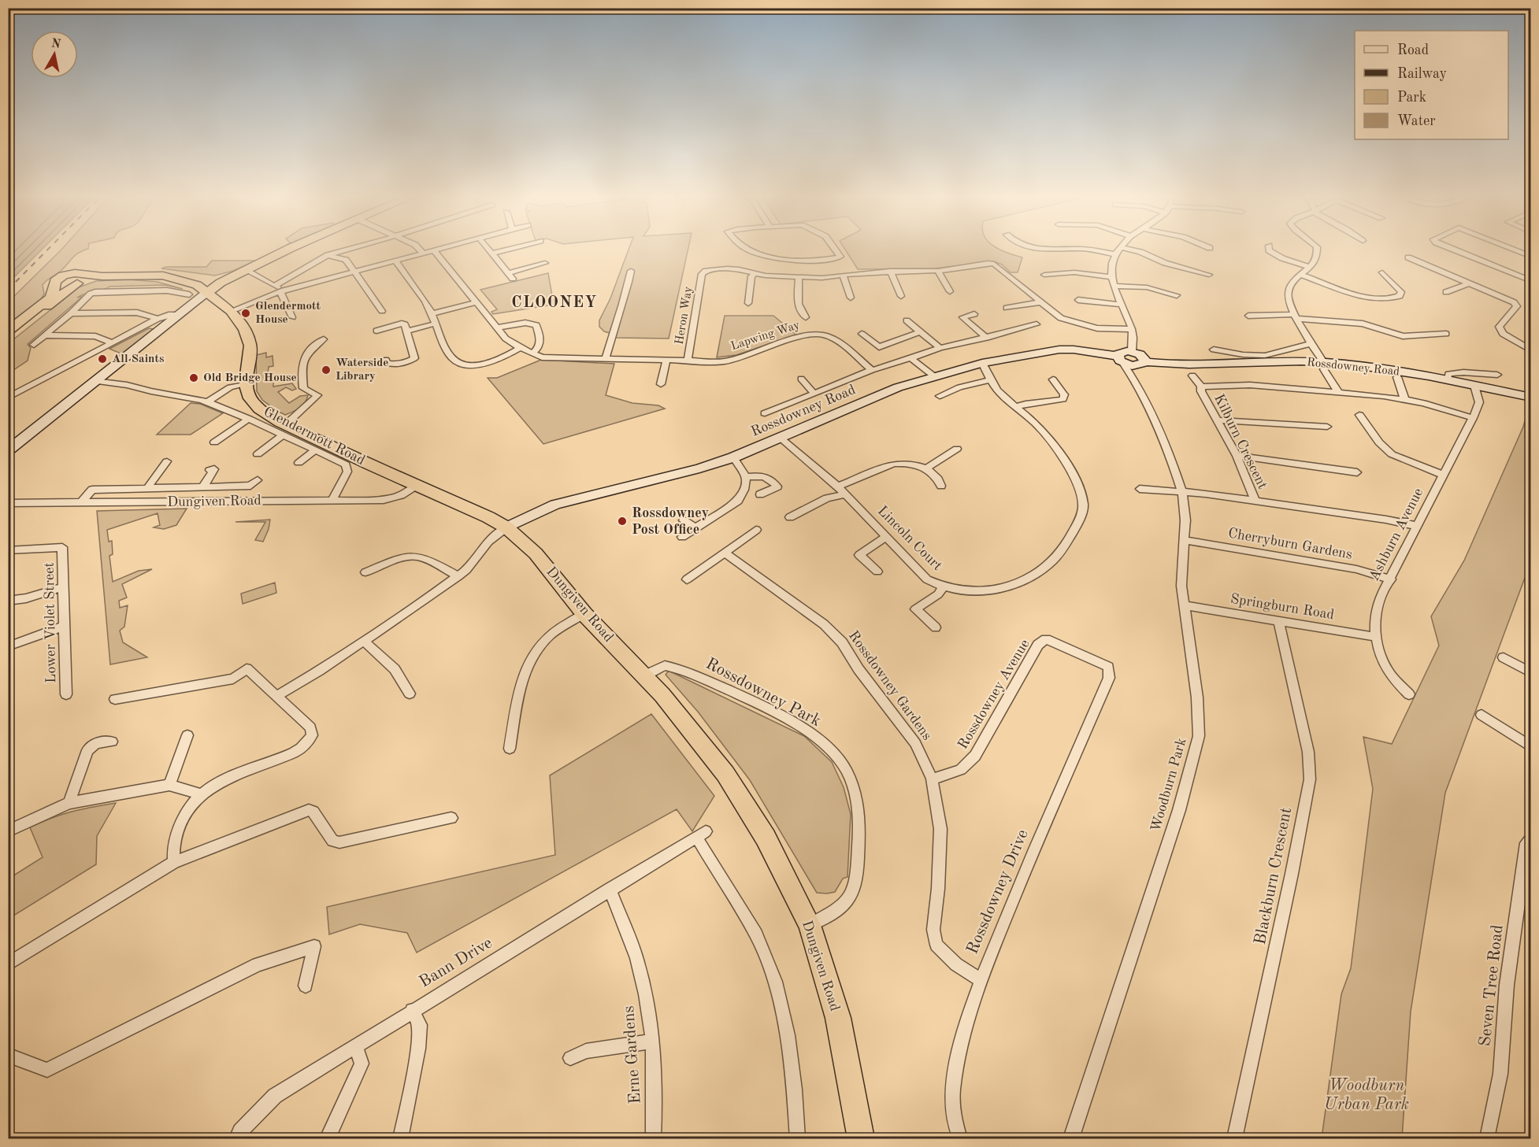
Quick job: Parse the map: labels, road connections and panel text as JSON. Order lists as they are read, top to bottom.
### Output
{
  "streets": {
    "highway": ["Glendermott Road", "Dungiven Road"],
    "main road": ["Rossdowney Road"],
    "street": [
      "Heron Way",
      "Lapwing Way",
      "Kilburn Crescent",
      "Ashburn Avenue",
      "Lincoln Court",
      "Cherryburn Gardens",
      "Springburn Road",
      "Lower Violet Street",
      "Rossdowney Gardens",
      "Rossdowney Park",
      "Rossdowney Avenue",
      "Woodburn Park",
      "Blackburn Crescent",
      "Rossdowney Drive",
      "Bann Drive",
      "Seven Tree Road",
      "Erne Gardens"
    ]
  },
  "crossings": [
    ["Heron Way", "Lapwing Way"],
    ["Rossdowney Road", "Dungiven Road"],
    ["Rossdowney Road", "Ashburn Avenue"],
    ["Rossdowney Road", "Lincoln Court"],
    ["Rossdowney Road", "Woodburn Park"],
    ["Glendermott Road", "Dungiven Road"],
    ["Kilburn Crescent", "Ashburn Avenue"],
    ["Dungiven Road", "Rossdowney Park"],
    ["Ashburn Avenue", "Cherryburn Gardens"],
    ["Ashburn Avenue", "Springburn Road"],
    ["Cherryburn Gardens", "Woodburn Park"],
    ["Springburn Road", "Woodburn Park"],
    ["Springburn Road", "Blackburn Crescent"],
    ["Rossdowney Gardens", "Rossdowney Avenue"],
    ["Rossdowney Gardens", "Rossdowney Drive"],
    ["Rossdowney Avenue", "Rossdowney Drive"],
    ["Bann Drive", "Erne Gardens"]
  ],
  "districts": ["CLOONEY"],
  "parks": ["Woodburn Urban Park"],
  "places": [
    "Glendermott House",
    "All Saints",
    "Waterside Library",
    "Old Bridge House",
    "Rossdowney Post Office"
  ],
  "legend": [
    "Road",
    "Railway",
    "Park",
    "Water"
  ],
  "north": "top"
}
